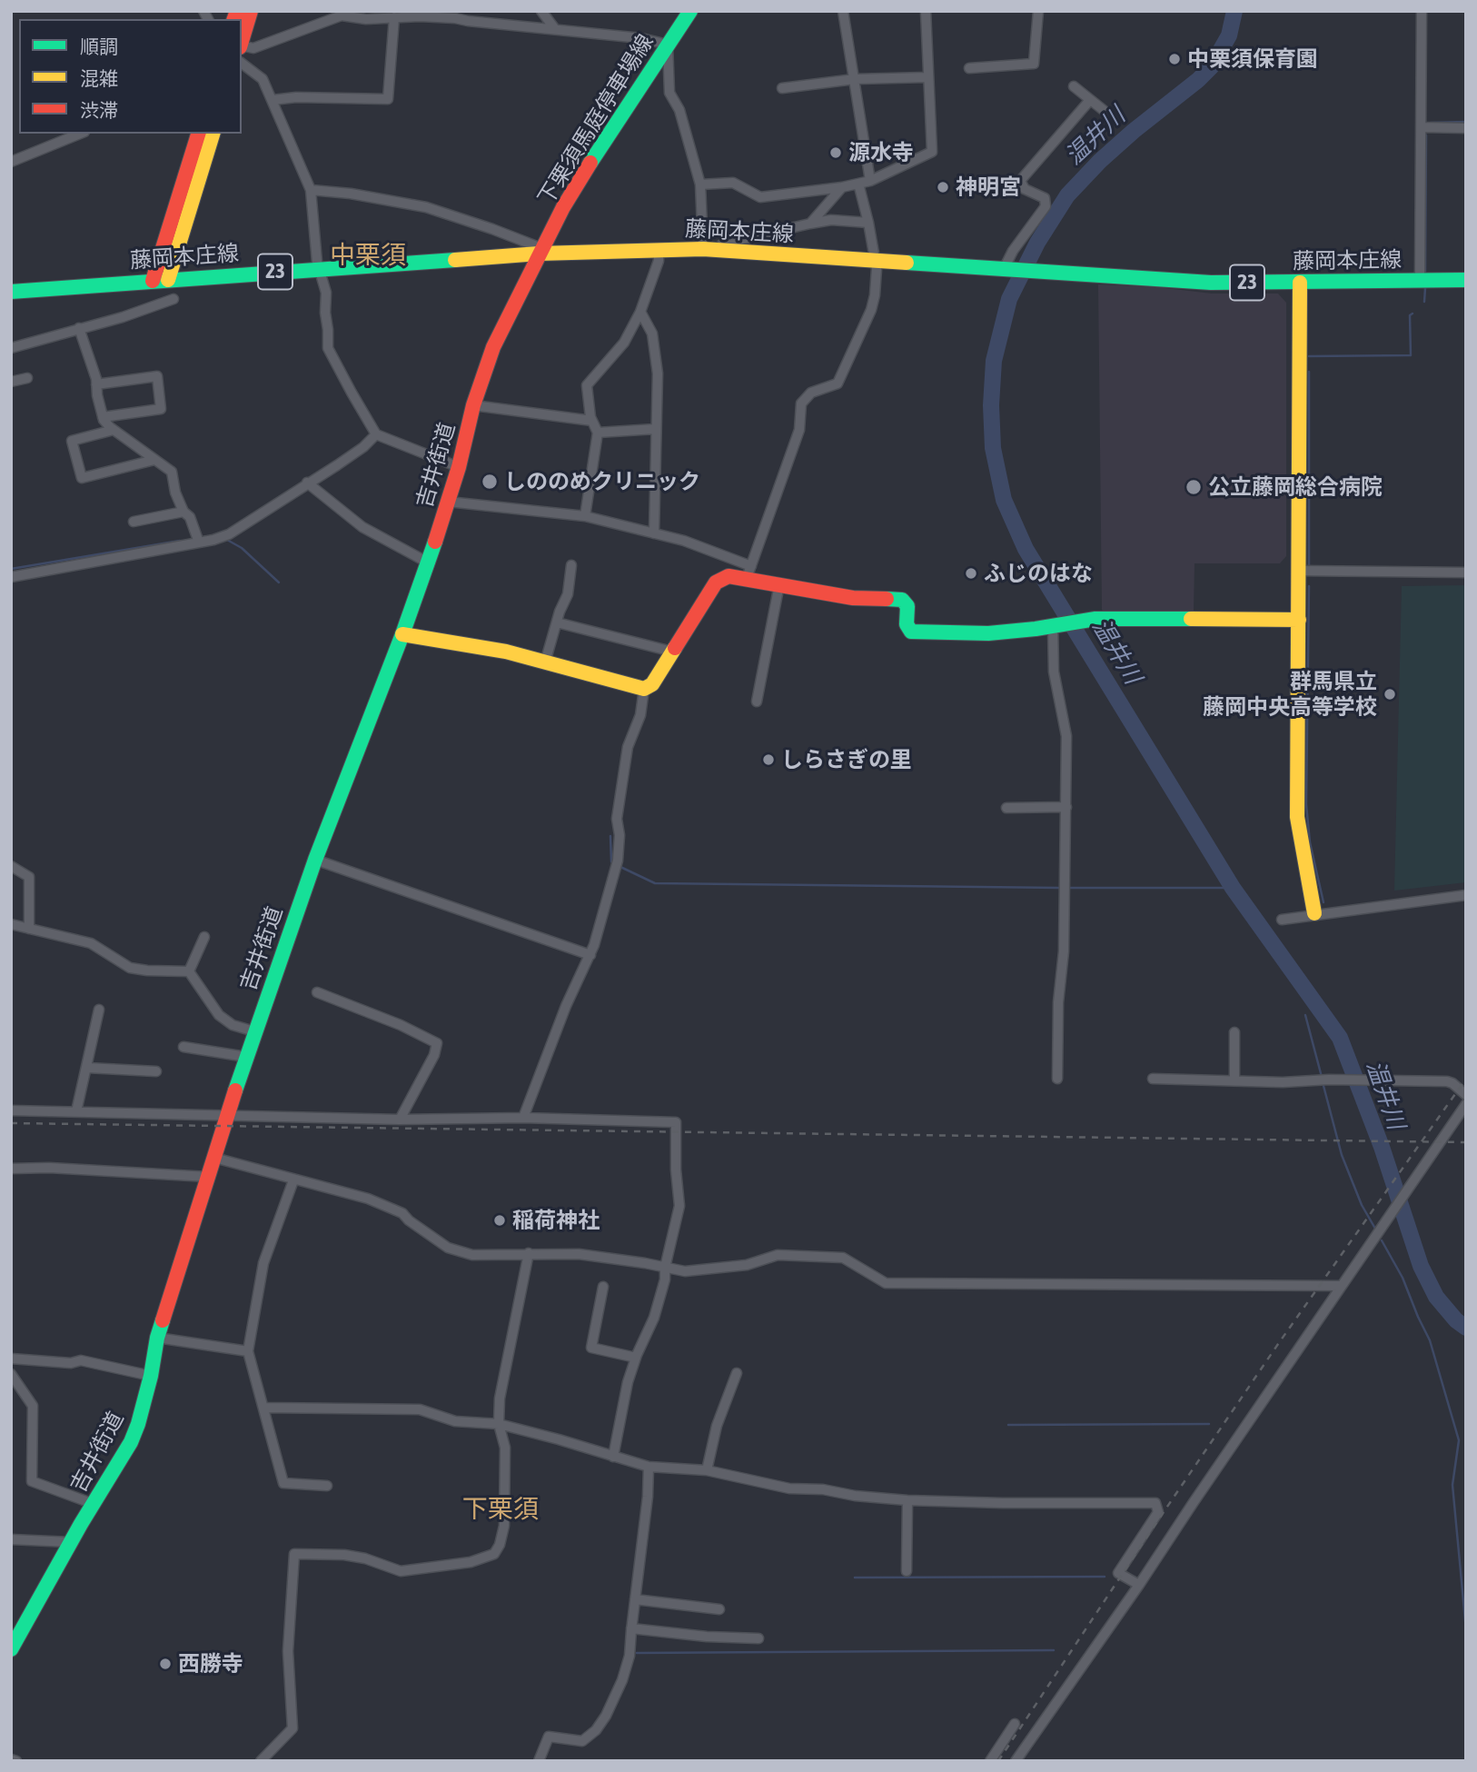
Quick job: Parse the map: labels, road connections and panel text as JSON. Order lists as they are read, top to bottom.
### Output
{
  "streets": {
    "main road": [
      "下栗須馬庭停車場線",
      "藤岡本庄線",
      "23",
      "吉井街道"
    ]
  },
  "crossings": [
    ["下栗須馬庭停車場線", "藤岡本庄線"],
    ["下栗須馬庭停車場線", "吉井街道"],
    ["藤岡本庄線", "吉井街道"]
  ],
  "districts": ["中栗須", "下栗須"],
  "water": ["温井川"],
  "places": [
    "中栗須保育園",
    "源水寺",
    "神明宮",
    "しののめクリニック",
    "公立藤岡総合病院",
    "ふじのはな",
    "群馬県立 藤岡中央高等学校",
    "しらさぎの里",
    "稲荷神社",
    "西勝寺"
  ],
  "legend": ["順調", "混雑", "渋滞"]
}
